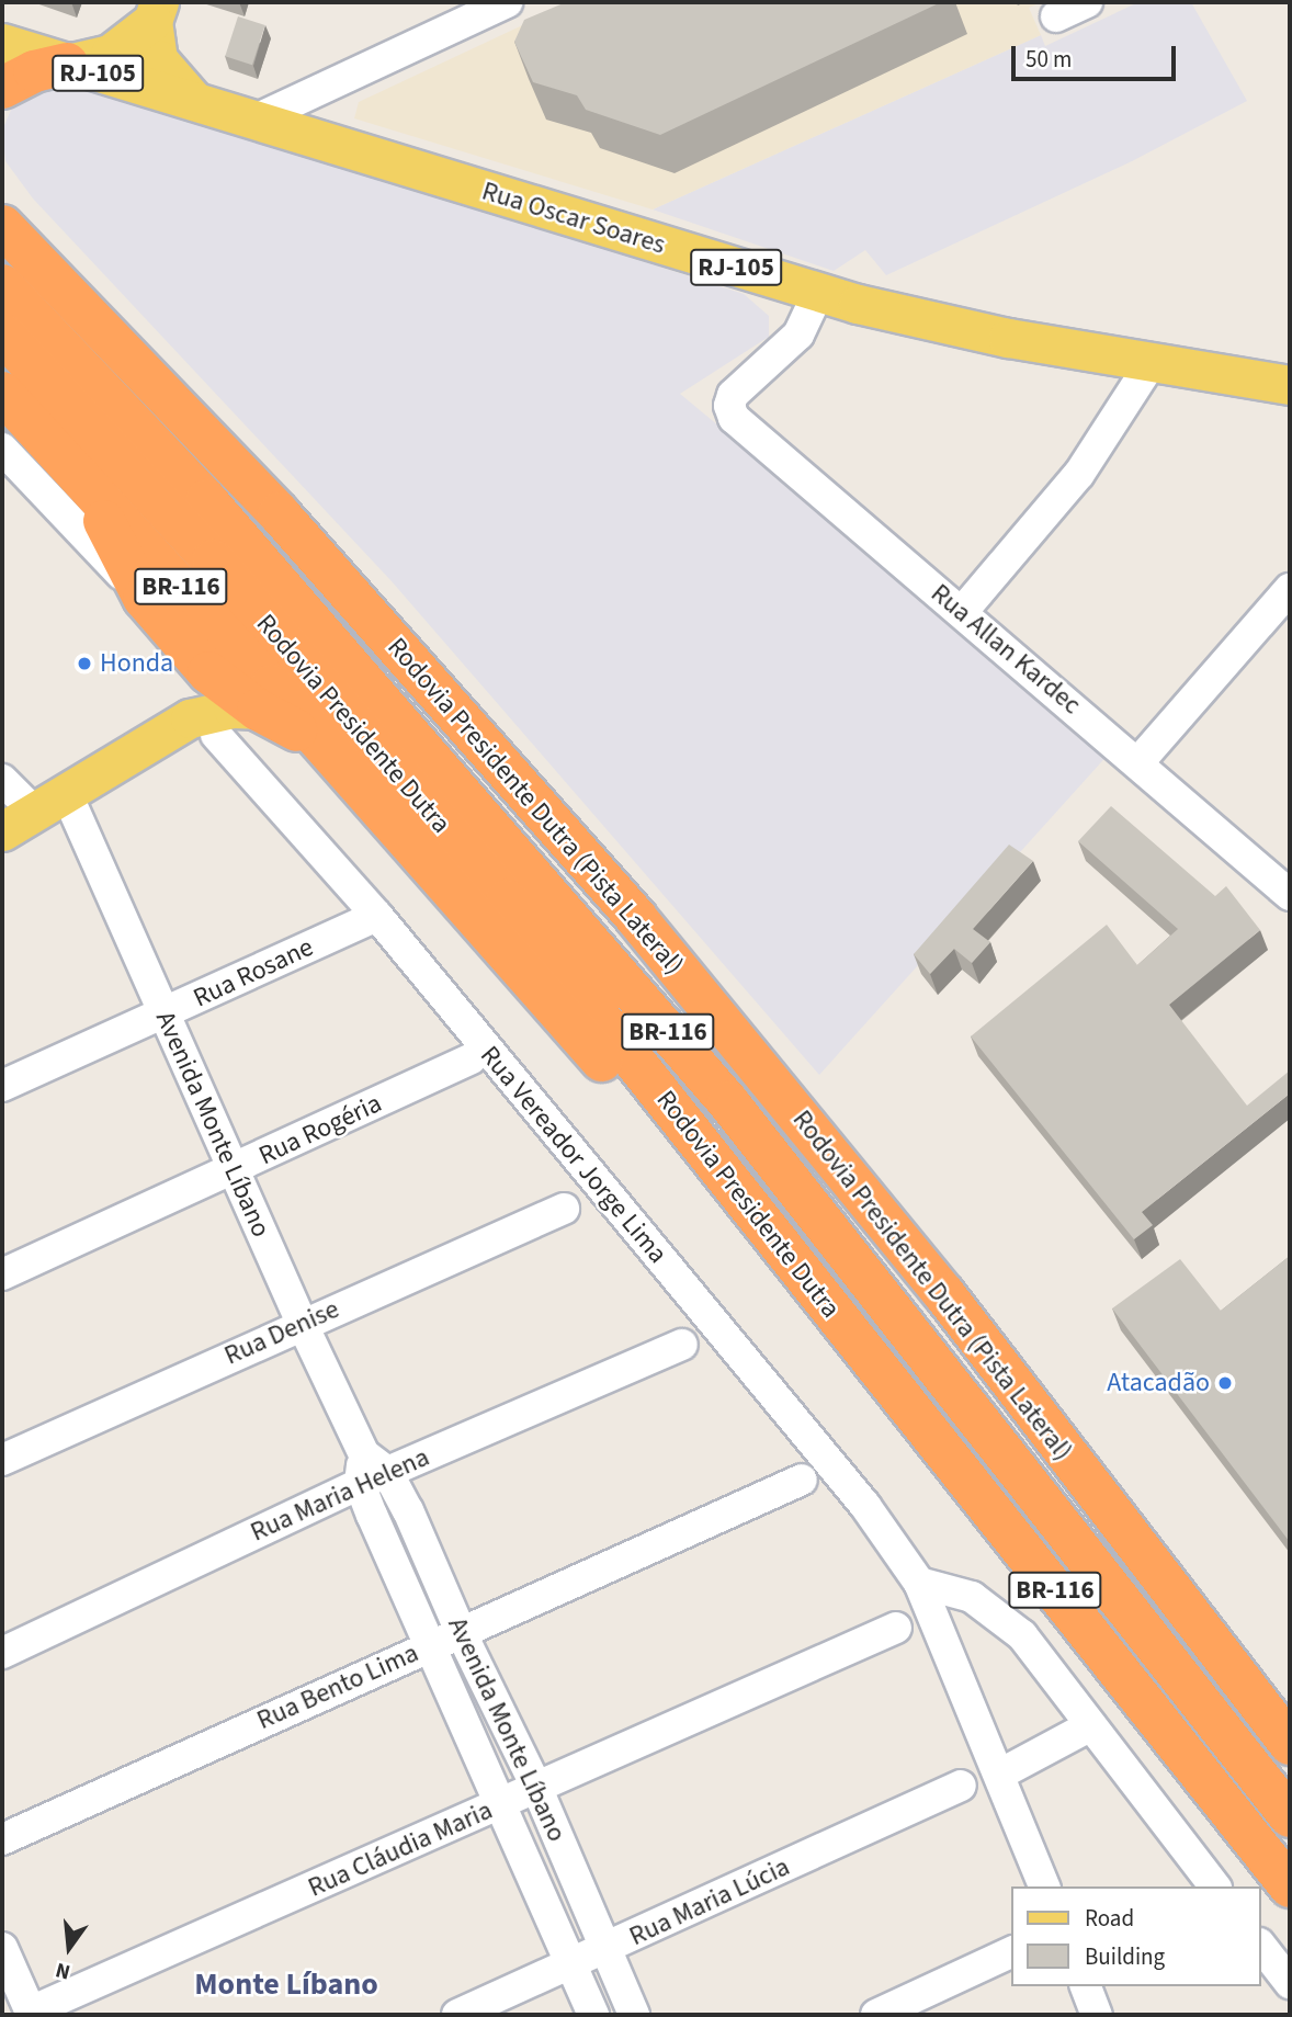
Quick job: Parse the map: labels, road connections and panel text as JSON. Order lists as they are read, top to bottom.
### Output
{
  "streets": {
    "highway": ["BR-116", "Rodovia Presidente Dutra", "Rodovia Presidente Dutra (Pista Lateral)"],
    "main road": ["RJ-105", "Rua Oscar Soares"],
    "street": [
      "Rua Allan Kardec",
      "Rua Rosane",
      "Avenida Monte Líbano",
      "Rua Rogéria",
      "Rua Vereador Jorge Lima",
      "Rua Denise",
      "Rua Maria Helena",
      "Rua Bento Lima",
      "Rua Cláudia Maria",
      "Rua Maria Lúcia"
    ]
  },
  "crossings": [
    ["RJ-105", "Rua Oscar Soares"],
    ["Rua Oscar Soares", "Rua Allan Kardec"],
    ["BR-116", "Rodovia Presidente Dutra"],
    ["Rua Rosane", "Avenida Monte Líbano"],
    ["Rua Rosane", "Rua Vereador Jorge Lima"],
    ["Avenida Monte Líbano", "Rua Rogéria"],
    ["Avenida Monte Líbano", "Rua Denise"],
    ["Avenida Monte Líbano", "Rua Maria Helena"],
    ["Avenida Monte Líbano", "Rua Bento Lima"],
    ["Avenida Monte Líbano", "Rua Cláudia Maria"],
    ["Avenida Monte Líbano", "Rua Maria Lúcia"]
  ],
  "districts": ["Monte Líbano"],
  "places": ["Honda", "Atacadão"],
  "legend": ["Road", "Building"],
  "scale_bar": "50 m",
  "north": "bottom"
}
